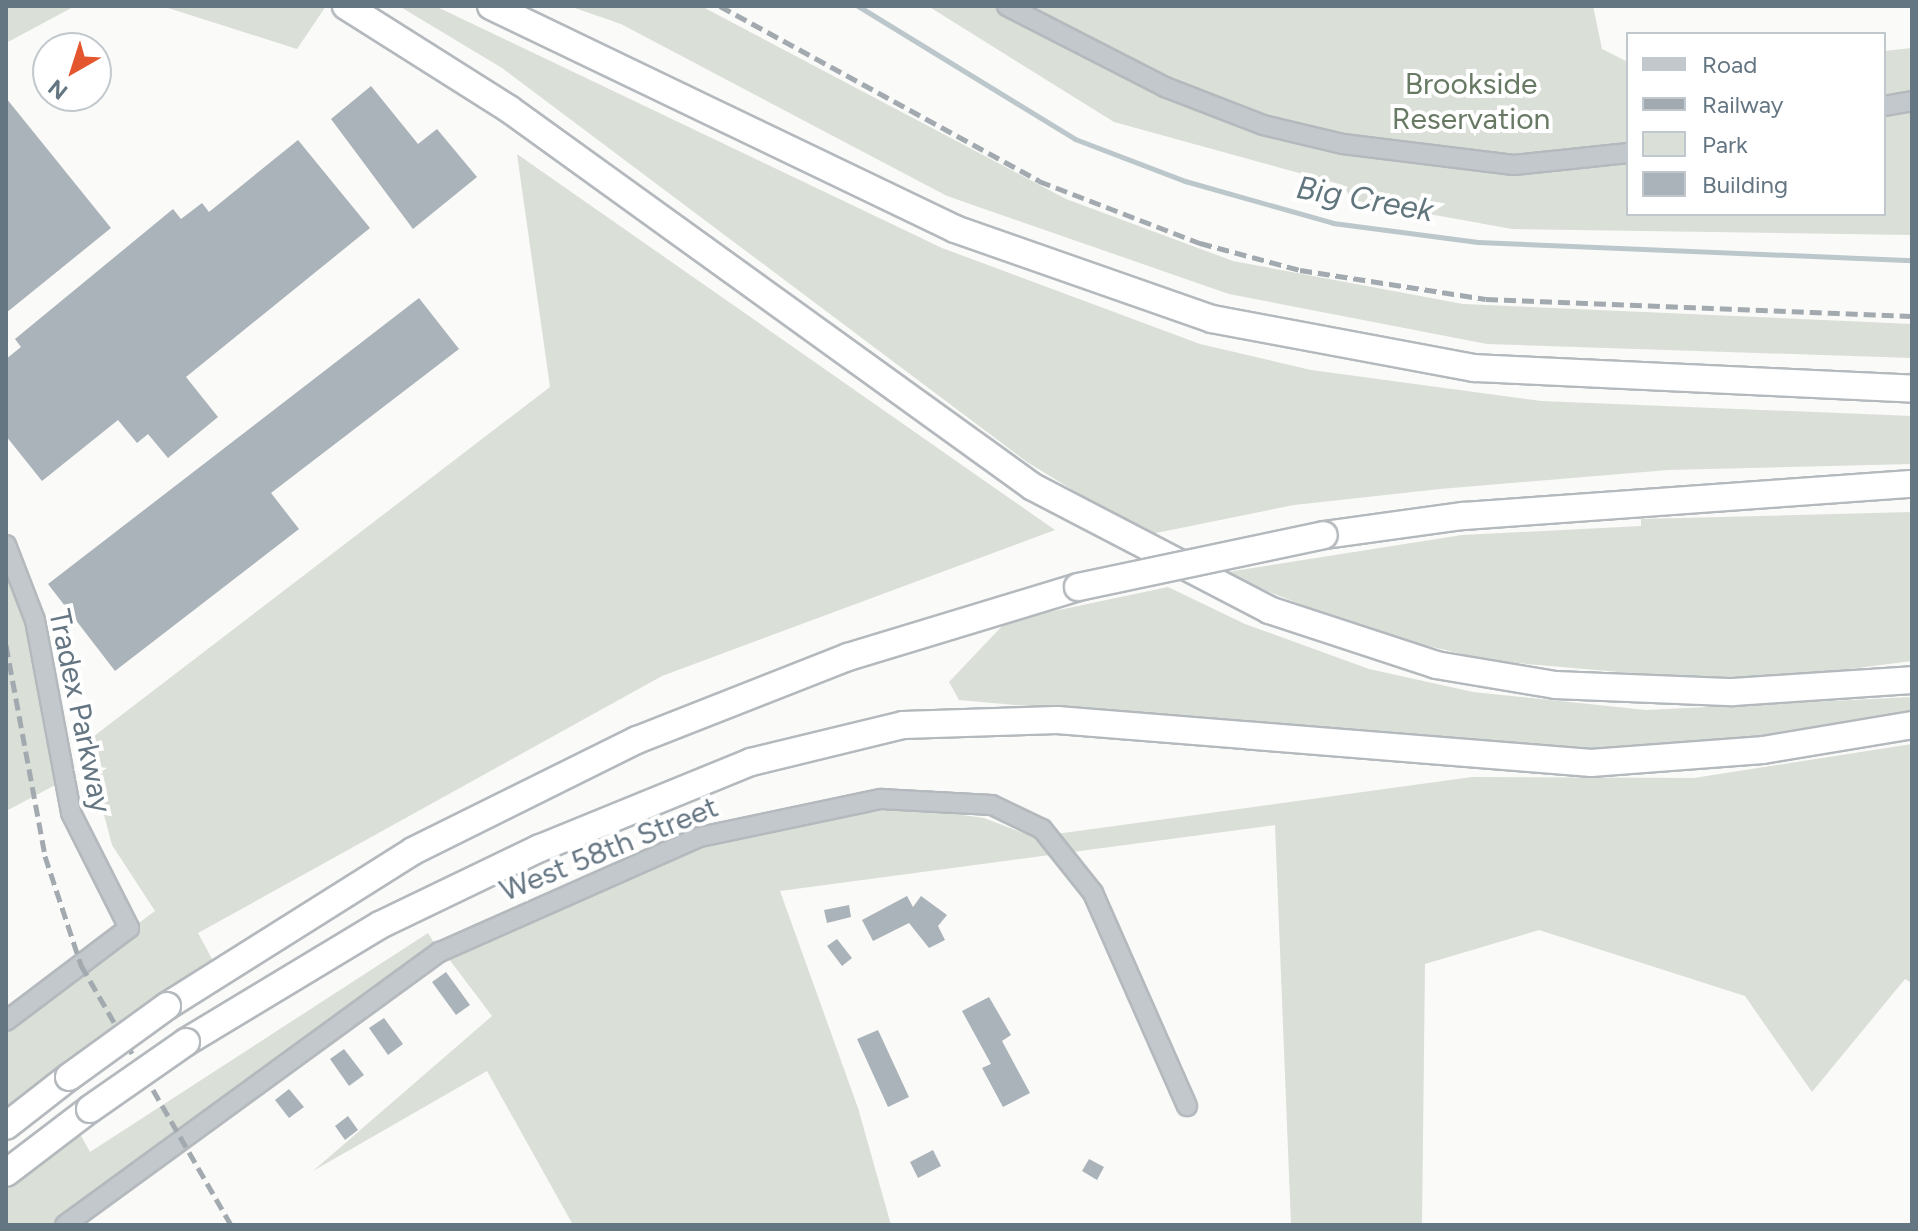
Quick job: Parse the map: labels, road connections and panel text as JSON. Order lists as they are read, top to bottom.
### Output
{
  "streets": {
    "street": ["Tradex Parkway", "West 58th Street"]
  },
  "water": ["Big Creek"],
  "parks": ["Brookside Reservation"],
  "legend": [
    "Road",
    "Railway",
    "Park",
    "Building"
  ],
  "north": "bottom left"
}
